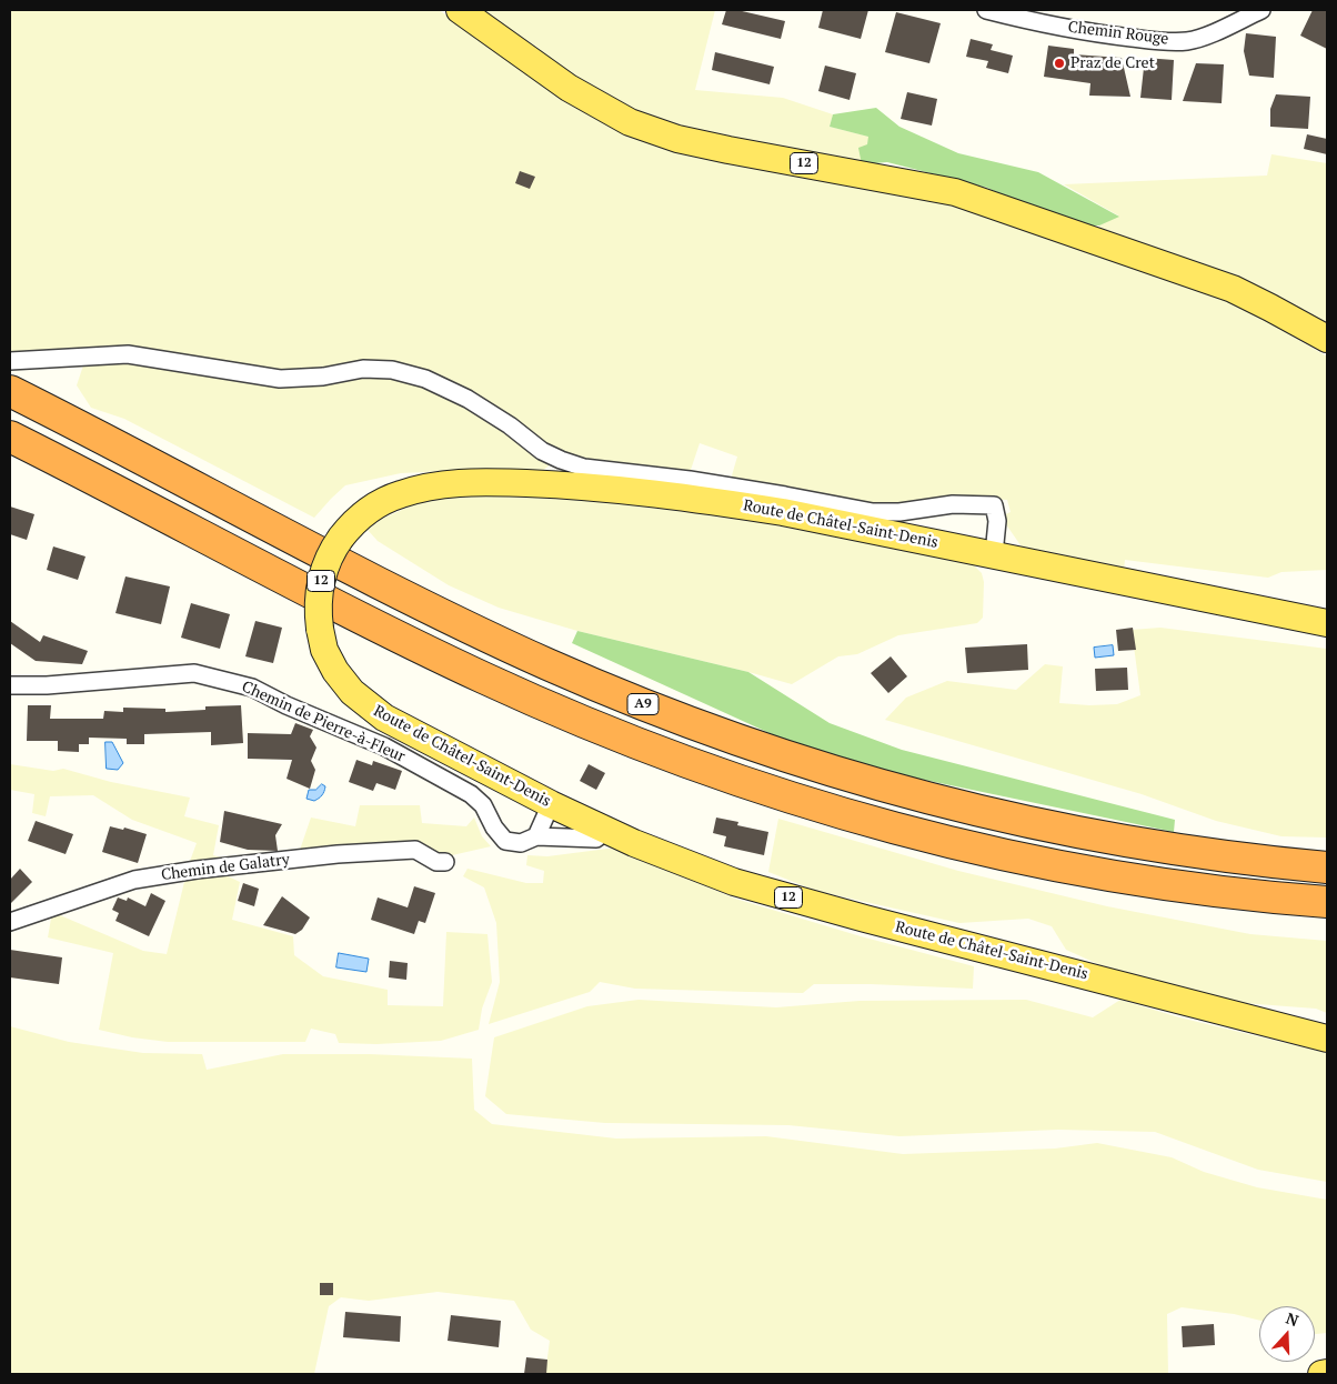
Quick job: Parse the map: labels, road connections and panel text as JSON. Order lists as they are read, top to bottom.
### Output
{
  "streets": {
    "highway": ["A9"],
    "main road": ["12", "Route de Châtel-Saint-Denis"],
    "street": ["Chemin Rouge", "Chemin de Pierre-à-Fleur", "Chemin de Galatry"]
  },
  "crossings": [
    ["Route de Châtel-Saint-Denis", "Chemin de Pierre-à-Fleur"]
  ],
  "places": ["Praz de Cret"],
  "north": "top"
}
